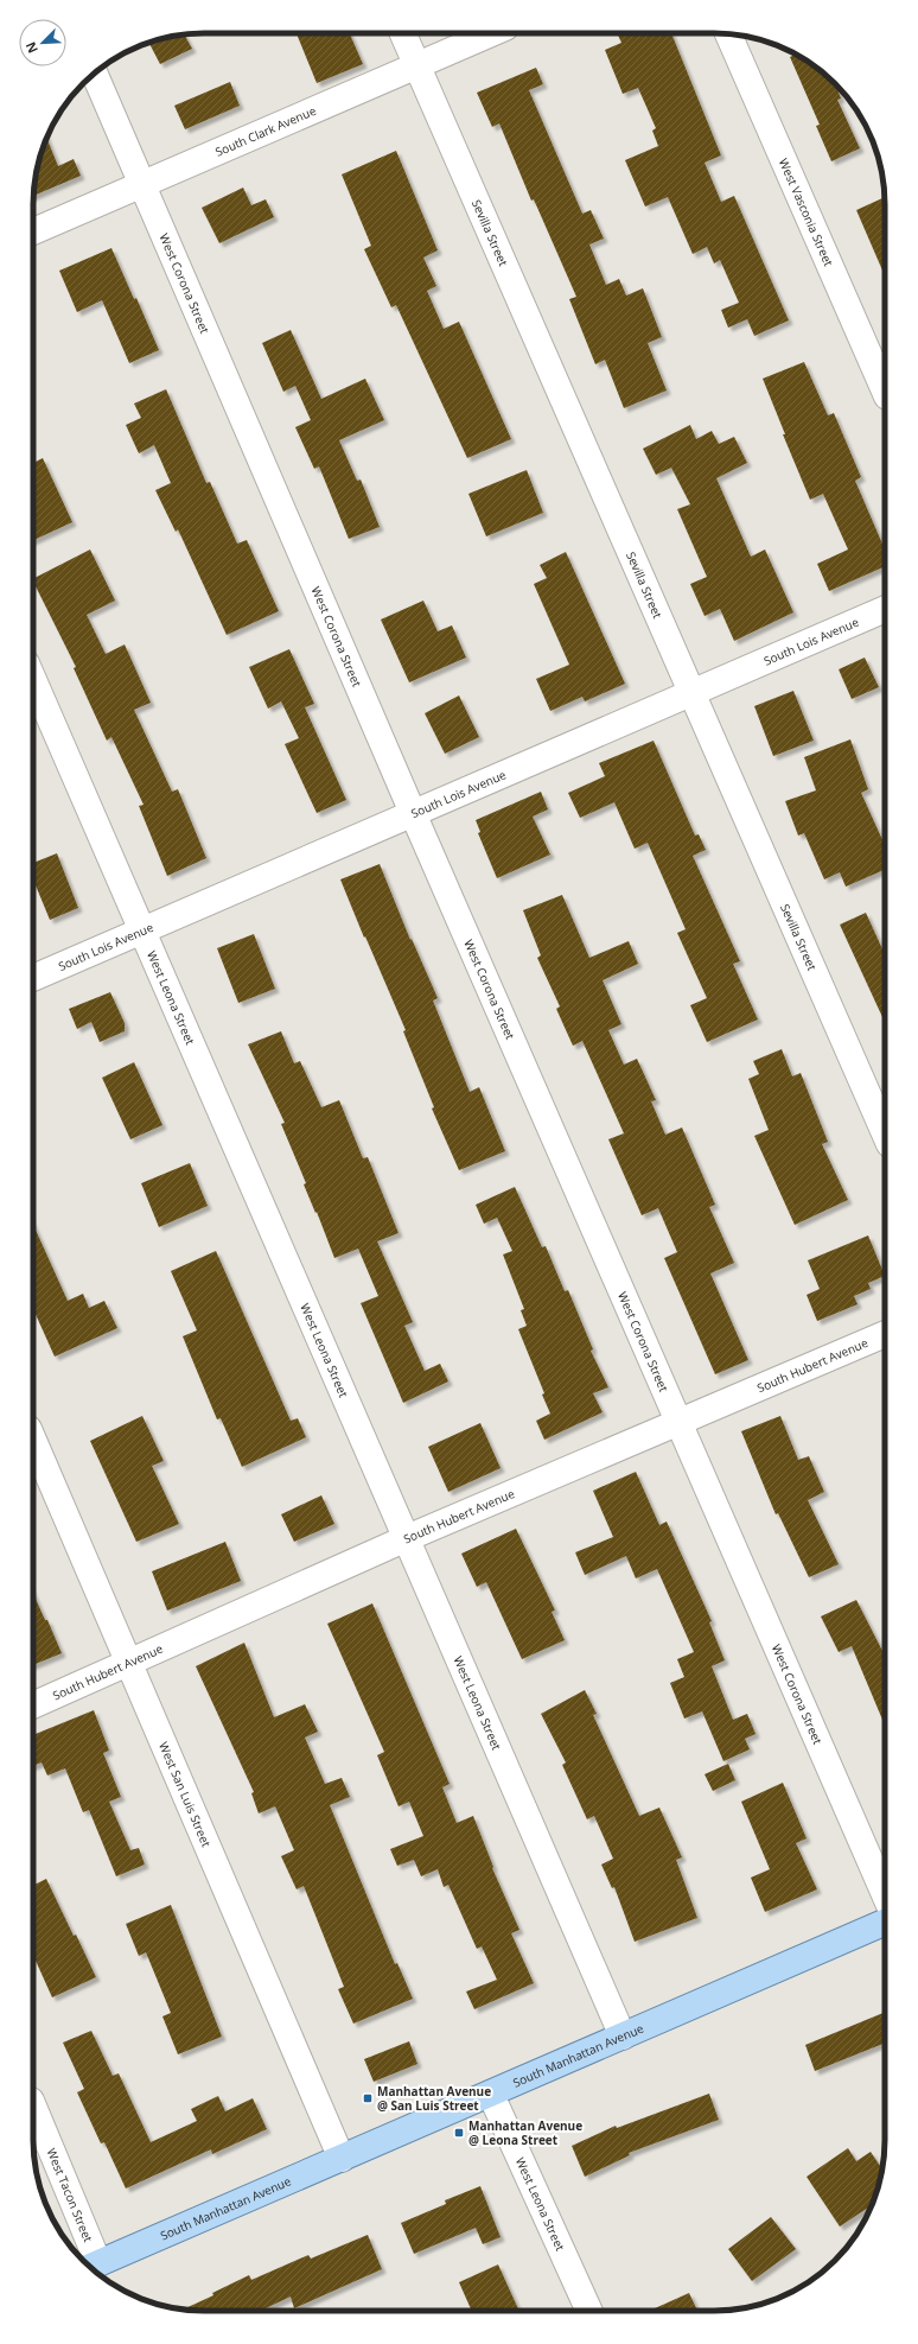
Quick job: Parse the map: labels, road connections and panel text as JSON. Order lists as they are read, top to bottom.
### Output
{
  "streets": {
    "main road": ["South Manhattan Avenue"],
    "street": [
      "South Clark Avenue",
      "West Vasconia Street",
      "Sevilla Street",
      "West Corona Street",
      "South Lois Avenue",
      "West Leona Street",
      "South Hubert Avenue",
      "West San Luis Street",
      "West Tacon Street"
    ]
  },
  "crossings": [
    ["South Clark Avenue", "Sevilla Street"],
    ["South Clark Avenue", "West Corona Street"],
    ["Sevilla Street", "South Lois Avenue"],
    ["West Corona Street", "South Lois Avenue"],
    ["West Corona Street", "South Hubert Avenue"],
    ["South Lois Avenue", "West Leona Street"],
    ["West Leona Street", "South Hubert Avenue"],
    ["West Leona Street", "South Manhattan Avenue"],
    ["South Hubert Avenue", "West San Luis Street"],
    ["West San Luis Street", "South Manhattan Avenue"],
    ["South Manhattan Avenue", "West Tacon Street"]
  ],
  "places": {
    "transit": ["Manhattan Avenue @ San Luis Street", "Manhattan Avenue @ Leona Street"]
  },
  "north": "bottom left"
}
